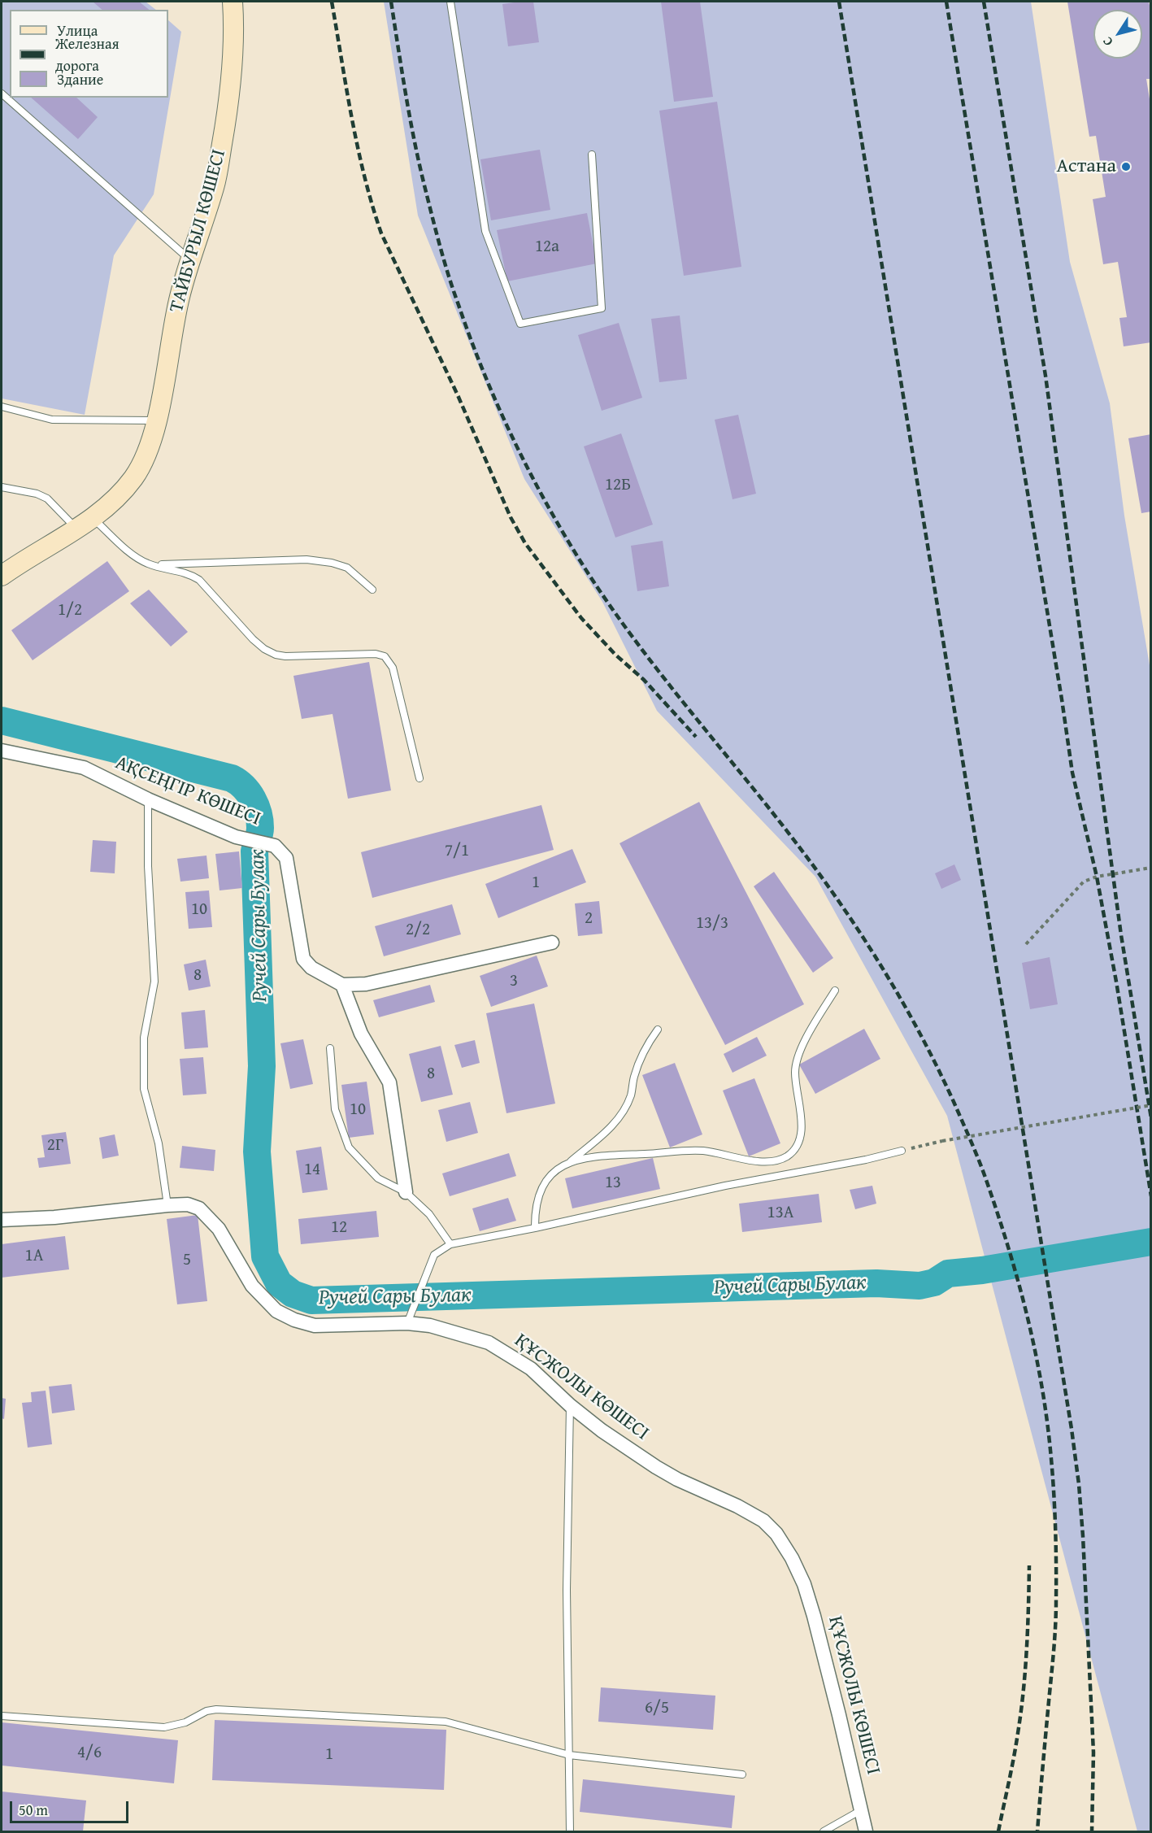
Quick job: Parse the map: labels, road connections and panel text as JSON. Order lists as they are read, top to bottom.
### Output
{
  "streets": {
    "main road": ["ТАЙБУРЫЛ КӨШЕСІ"],
    "street": ["АҚСЕҢГІР КӨШЕСІ", "ҚҰСЖОЛЫ КӨШЕСІ"]
  },
  "water": ["Ручей Сары Булак"],
  "places": ["Астана"],
  "house_numbers": [
    "12а",
    "12Б",
    "1/2",
    "7/1",
    "1",
    "10",
    "2",
    "13/3",
    "2/2",
    "8",
    "3",
    "8",
    "10",
    "2Г",
    "14",
    "13",
    "13А",
    "12",
    "1А",
    "5",
    "6/5",
    "4/6",
    "1"
  ],
  "legend": ["Улица", "Железная дорога", "Здание"],
  "scale_bar": "50 m",
  "north": "bottom left"
}
